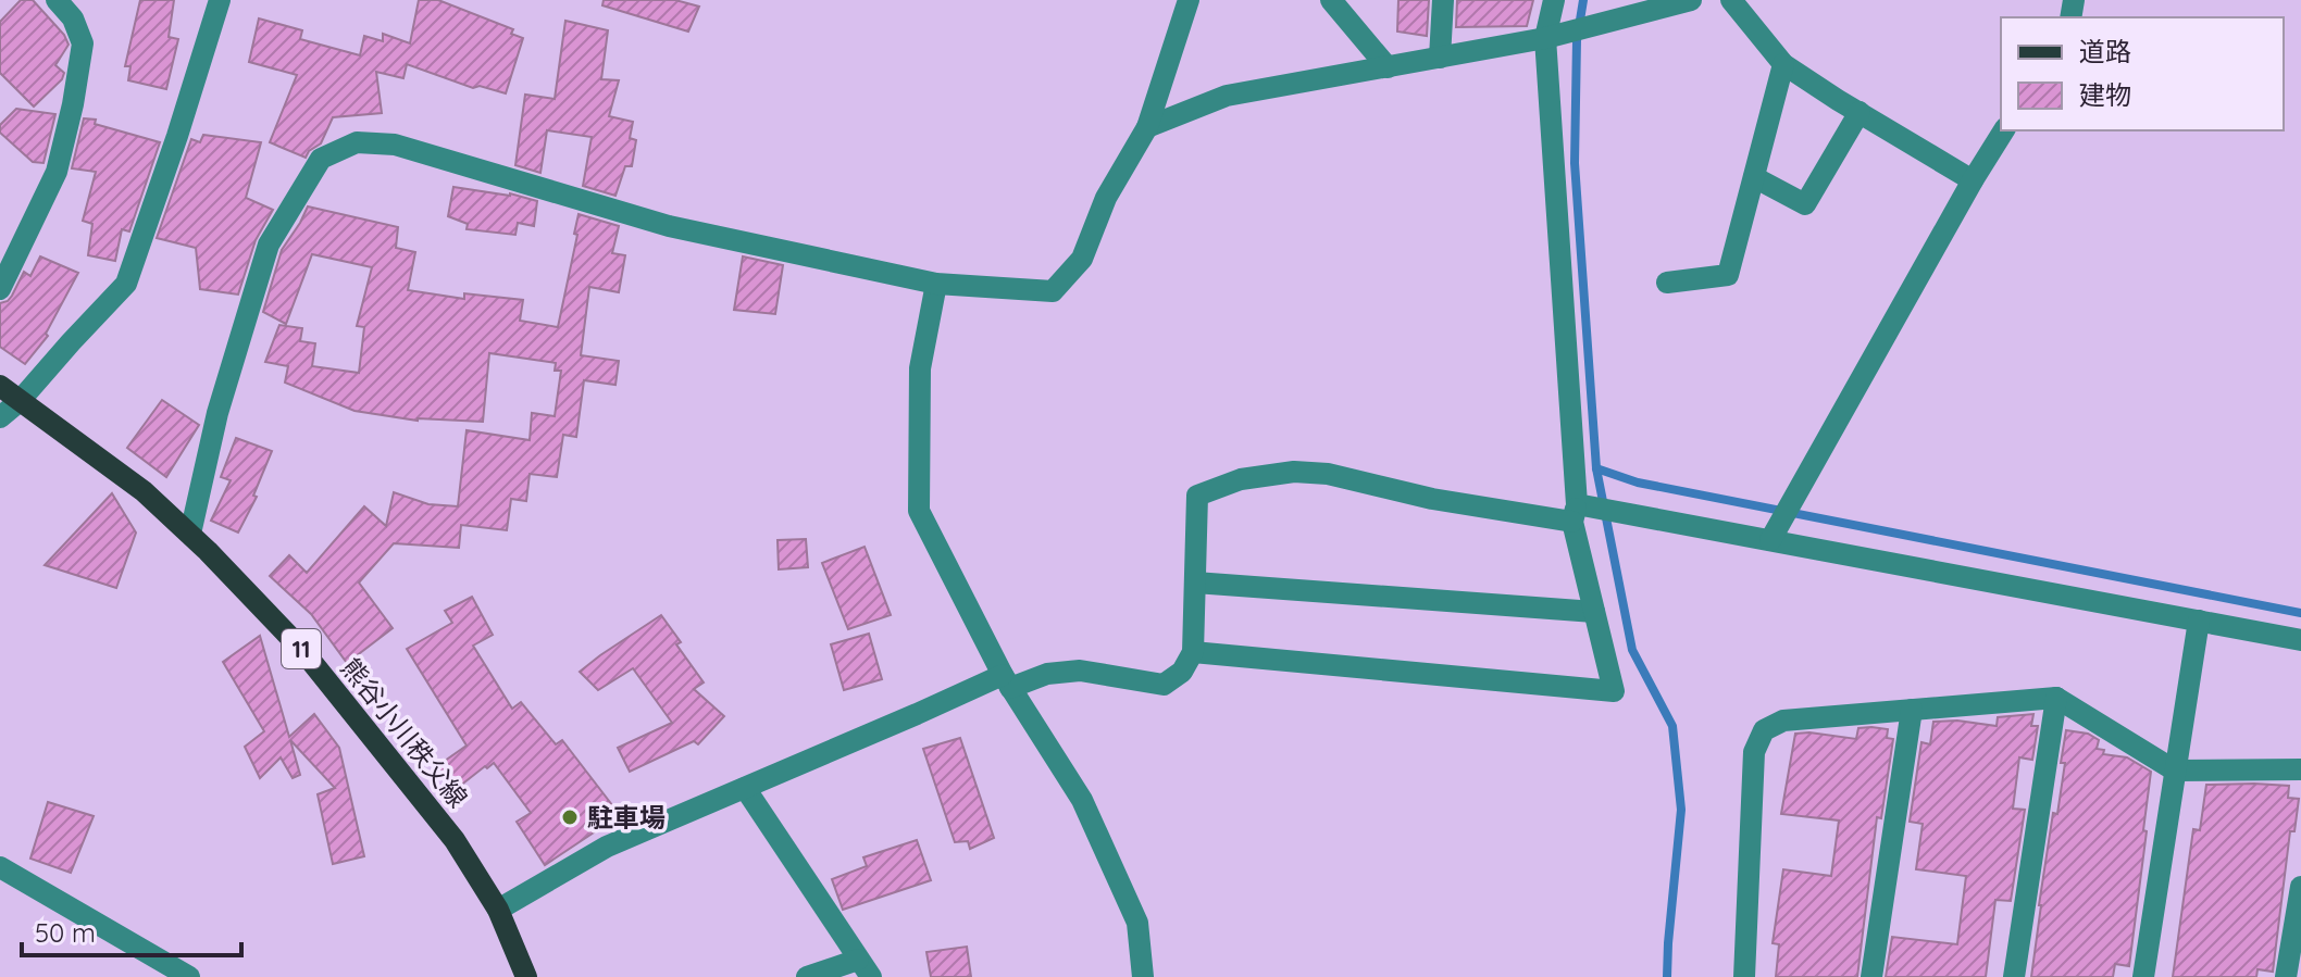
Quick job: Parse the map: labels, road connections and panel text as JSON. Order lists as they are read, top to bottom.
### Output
{
  "streets": {
    "main road": ["11", "熊谷小川秩父線"]
  },
  "places": ["駐車場"],
  "legend": ["道路", "建物"],
  "scale_bar": "50 m"
}
